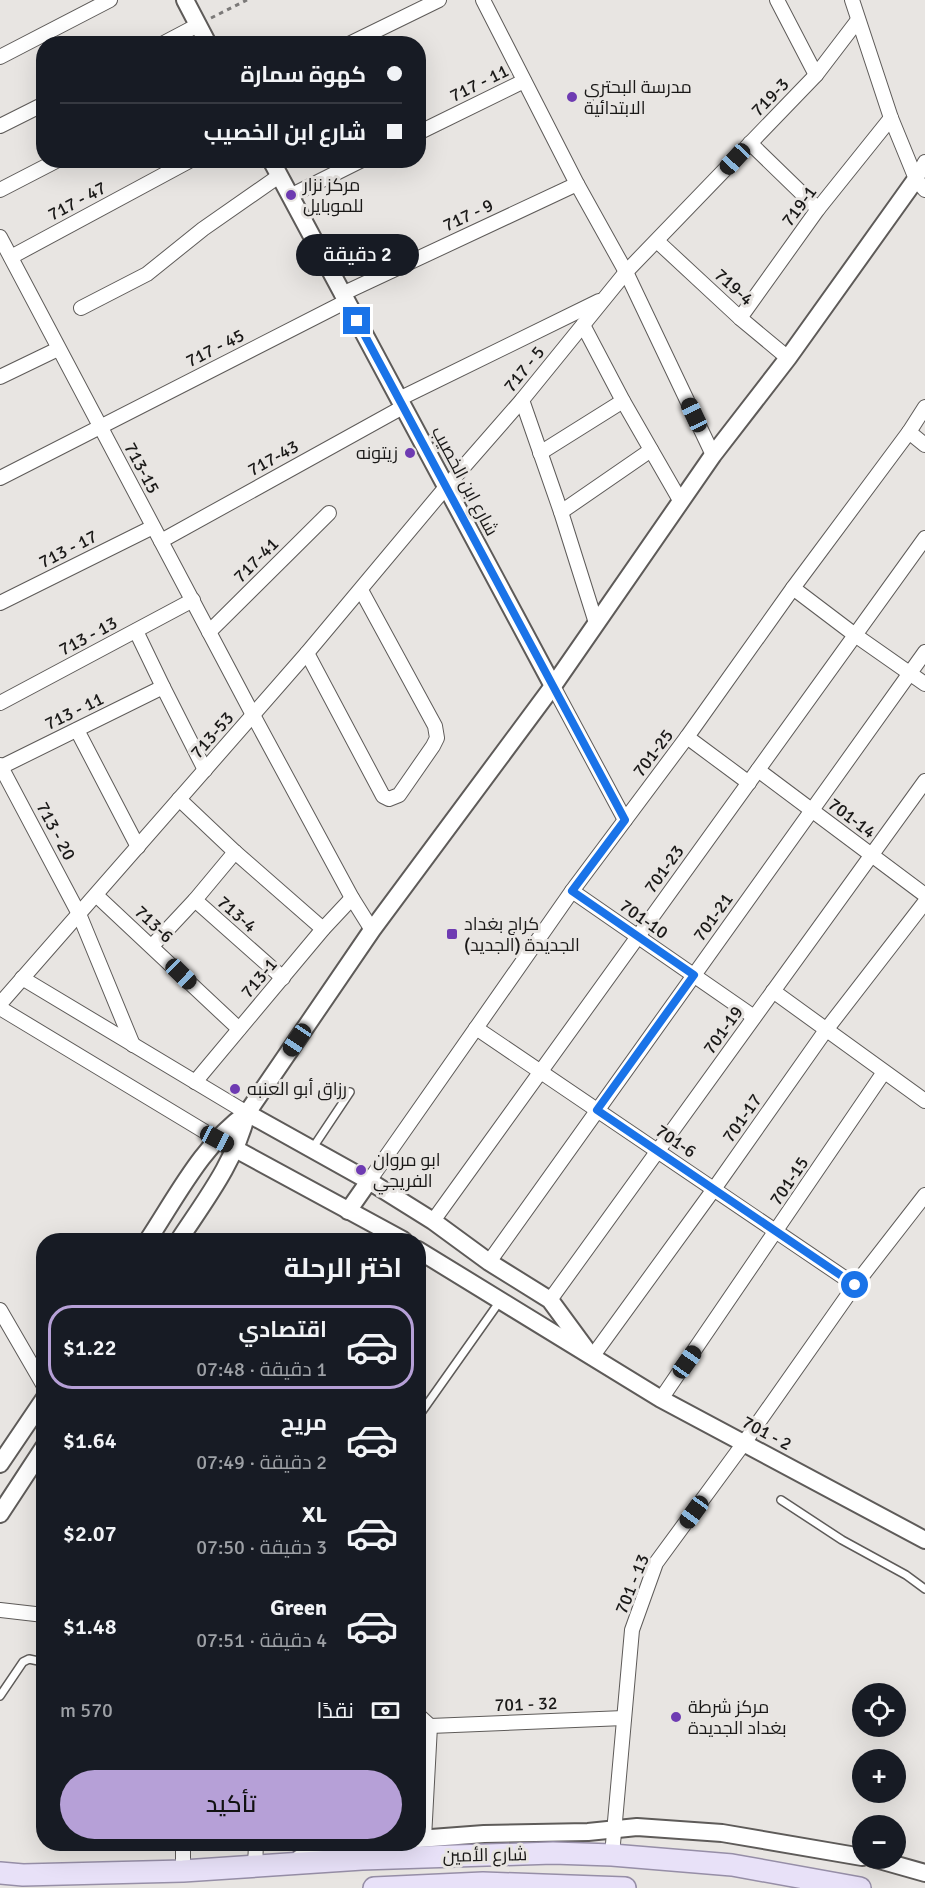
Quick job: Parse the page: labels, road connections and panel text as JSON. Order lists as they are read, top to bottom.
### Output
{
  "streets": {
    "main road": ["شارع الأمين"],
    "street": [
      "717 - 11",
      "719-3",
      "717 - 47",
      "719-1",
      "717 - 9",
      "719-4",
      "717 - 45",
      "717 - 5",
      "717-43",
      "713-15",
      "شارع ابن الخصيب",
      "713 - 17",
      "717-41",
      "713 - 13",
      "713 - 11",
      "713-53",
      "701-25",
      "701-14",
      "713 - 20",
      "701-23",
      "713-4",
      "701-21",
      "701-10",
      "713-6",
      "713-1",
      "701-19",
      "701-17",
      "701-6",
      "701-15",
      "701 - 2",
      "701 - 13",
      "701 - 32"
    ]
  },
  "crossings": [
    ["719-3", "719-4"],
    ["719-3", "717 - 5"],
    ["717 - 47", "713-15"],
    ["719-1", "719-4"],
    ["717 - 9", "717 - 45"],
    ["717 - 9", "شارع ابن الخصيب"],
    ["717 - 45", "713-15"],
    ["717 - 45", "شارع ابن الخصيب"],
    ["717 - 5", "717-43"],
    ["717 - 5", "شارع ابن الخصيب"],
    ["717 - 5", "713-53"],
    ["717-43", "713-15"],
    ["717-43", "شارع ابن الخصيب"],
    ["713-15", "713 - 17"],
    ["713-15", "717-41"],
    ["713-15", "713 - 13"],
    ["713-15", "713-53"],
    ["713-15", "713-1"],
    ["شارع ابن الخصيب", "713-53"],
    ["شارع ابن الخصيب", "701-25"],
    ["713 - 11", "713 - 20"],
    ["713-53", "713 - 20"],
    ["713-53", "713-6"],
    ["701-25", "701-10"],
    ["701-25", "701-6"],
    ["701-14", "701-23"],
    ["701-14", "701-21"],
    ["701-14", "701-19"],
    ["701-23", "701-10"],
    ["701-23", "701-6"],
    ["713-4", "713-1"],
    ["701-21", "701-10"],
    ["701-21", "701-6"],
    ["701-10", "701-19"],
    ["713-6", "713-1"],
    ["701-19", "701-6"],
    ["701-17", "701-6"],
    ["701-17", "701 - 2"],
    ["701-6", "701-15"],
    ["701-6", "701 - 13"],
    ["701-15", "701 - 2"],
    ["701 - 2", "701 - 13"],
    ["701 - 13", "701 - 32"],
    ["701 - 13", "شارع الأمين"]
  ],
  "places": {
    "other": [
      "مدرسة البحتري الابتدائية",
      "مركز نزار للموبايل",
      "زيتونه",
      "رزاق أبو العنبه",
      "ابو مروان الفريجي",
      "مركز شرطة بغداد الجديدة"
    ],
    "transit": ["كراج بغداد الجديدة (الجديد)"]
  },
  "page": {
    "banner": ["كهوة سمارة", "شارع ابن الخصيب"],
    "bubble": "2 دقيقة",
    "heading": "اختر الرحلة",
    "list": [
      {
        "name": "اقتصادي",
        "note": "1 دقيقة · 07:48",
        "value": "$1.22"
      },
      {
        "name": "مريح",
        "note": "2 دقيقة · 07:49",
        "value": "$1.64"
      },
      {
        "name": "XL",
        "note": "3 دقيقة · 07:50",
        "value": "$2.07"
      },
      {
        "name": "Green",
        "note": "4 دقيقة · 07:51",
        "value": "$1.48"
      }
    ],
    "pay": ["نقدًا", "570 m"],
    "map_buttons": ["+", "−"],
    "buttons": "تأكيد"
  }
}
